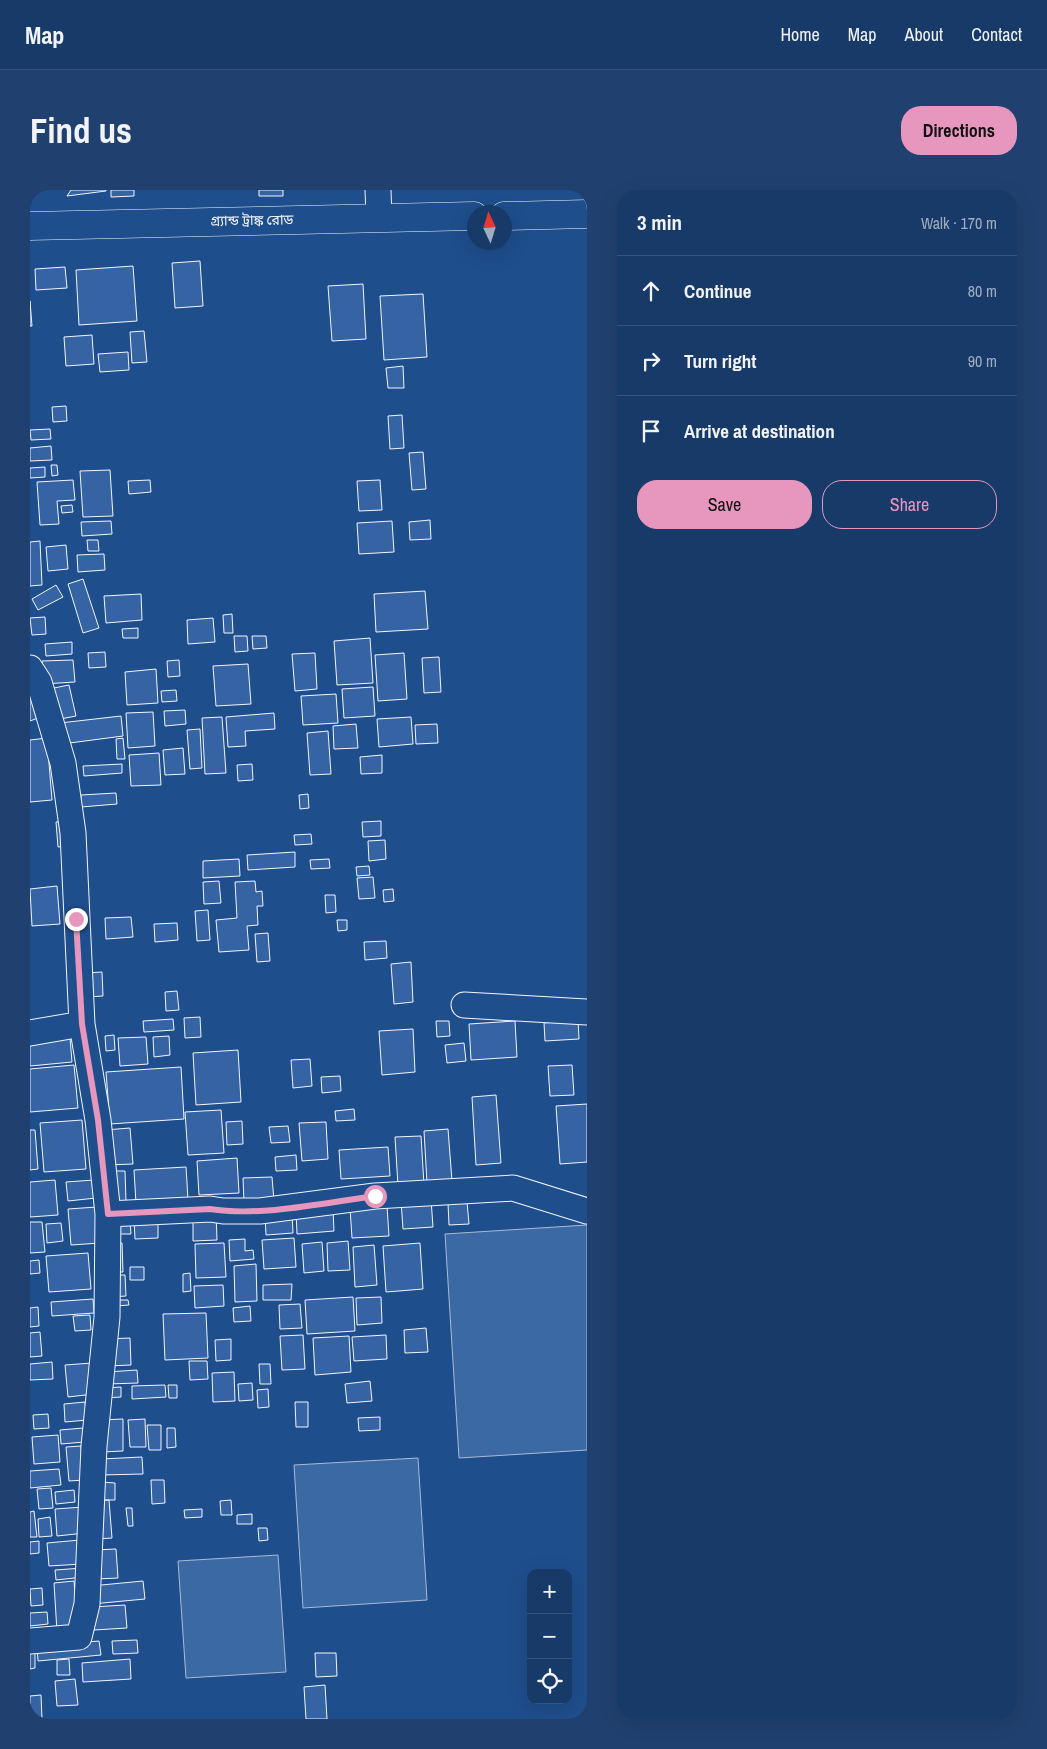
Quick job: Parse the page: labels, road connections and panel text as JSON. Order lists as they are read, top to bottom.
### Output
{
  "streets": {
    "highway": ["গ্র্যান্ড ট্রাঙ্ক রোড"]
  },
  "north": "top",
  "page": {
    "header": "Map",
    "nav": [
      "Home",
      "Map",
      "About",
      "Contact"
    ],
    "buttons": [
      "Directions",
      ["Save", "Share"]
    ],
    "title": "Find us",
    "heading": ["3 min", "Walk · 170 m"],
    "list": [
      ["Continue", "80 m"],
      ["Turn right", "90 m"],
      "Arrive at destination"
    ],
    "map_buttons": ["+", "−"]
  }
}
